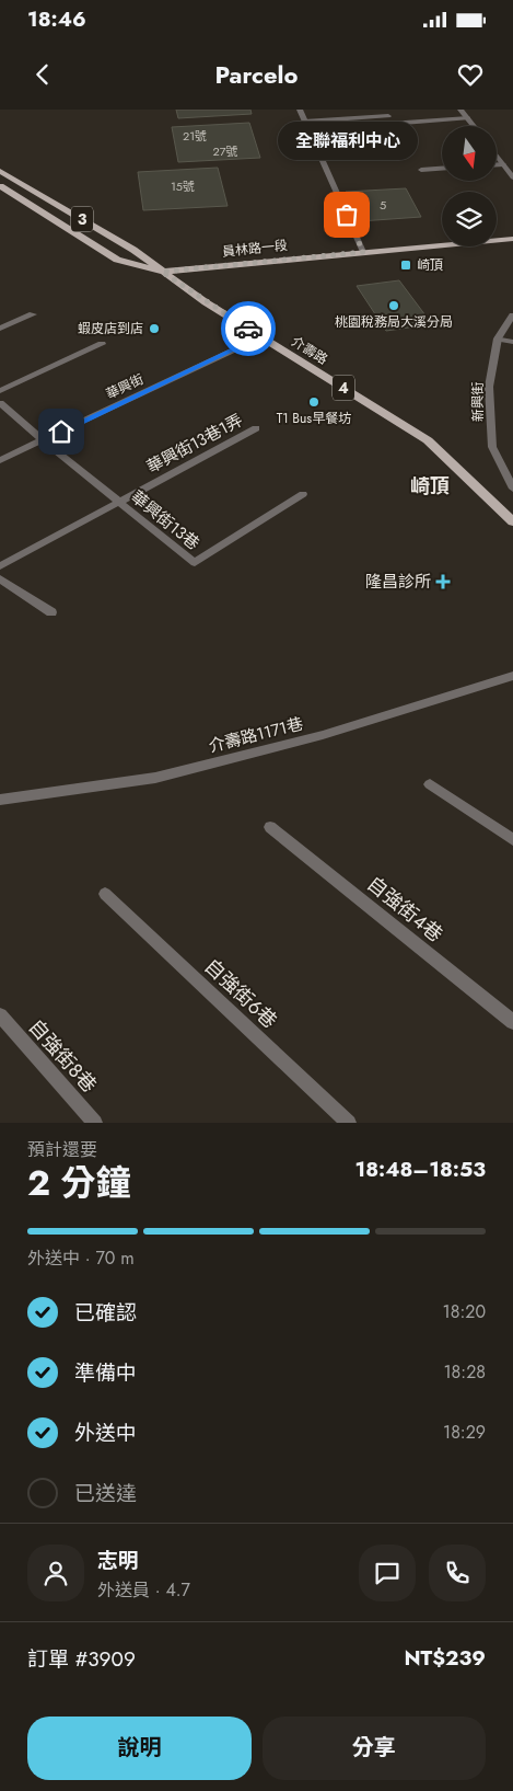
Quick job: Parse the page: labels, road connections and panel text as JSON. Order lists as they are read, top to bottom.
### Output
{
  "streets": {
    "main road": [
      "3",
      "員林路一段",
      "介壽路",
      "4"
    ],
    "street": [
      "華興街",
      "新興街",
      "華興街13巷1弄",
      "華興街13巷",
      "介壽路1171巷",
      "自強街4巷",
      "自強街6巷",
      "自強街8巷"
    ]
  },
  "crossings": [
    ["員林路一段", "介壽路"],
    ["介壽路", "華興街"],
    ["華興街", "華興街13巷"],
    ["華興街13巷1弄", "華興街13巷"]
  ],
  "districts": ["崎頂"],
  "places": {
    "other": [
      "全聯福利中心",
      "桃園稅務局大溪分局",
      "蝦皮店到店",
      "T1 Bus早餐坊"
    ],
    "transit": ["崎頂"],
    "health": ["隆昌診所"]
  },
  "house_numbers": [
    "21號",
    "27號",
    "15號",
    "5"
  ],
  "north": "bottom",
  "page": {
    "status": "18:46",
    "header": "Parcelo",
    "bubble": "全聯福利中心",
    "heading": ["2 分鐘", "預計還要", "18:48–18:53"],
    "panel": [
      "志明",
      "外送員 · 4.7",
      "訂單 #3909",
      "NT$239"
    ],
    "bar": "外送中 · 70 m",
    "list": [
      ["已確認", "18:20"],
      ["準備中", "18:28"],
      ["外送中", "18:29"],
      "已送達"
    ],
    "buttons": ["說明", "分享"]
  }
}
